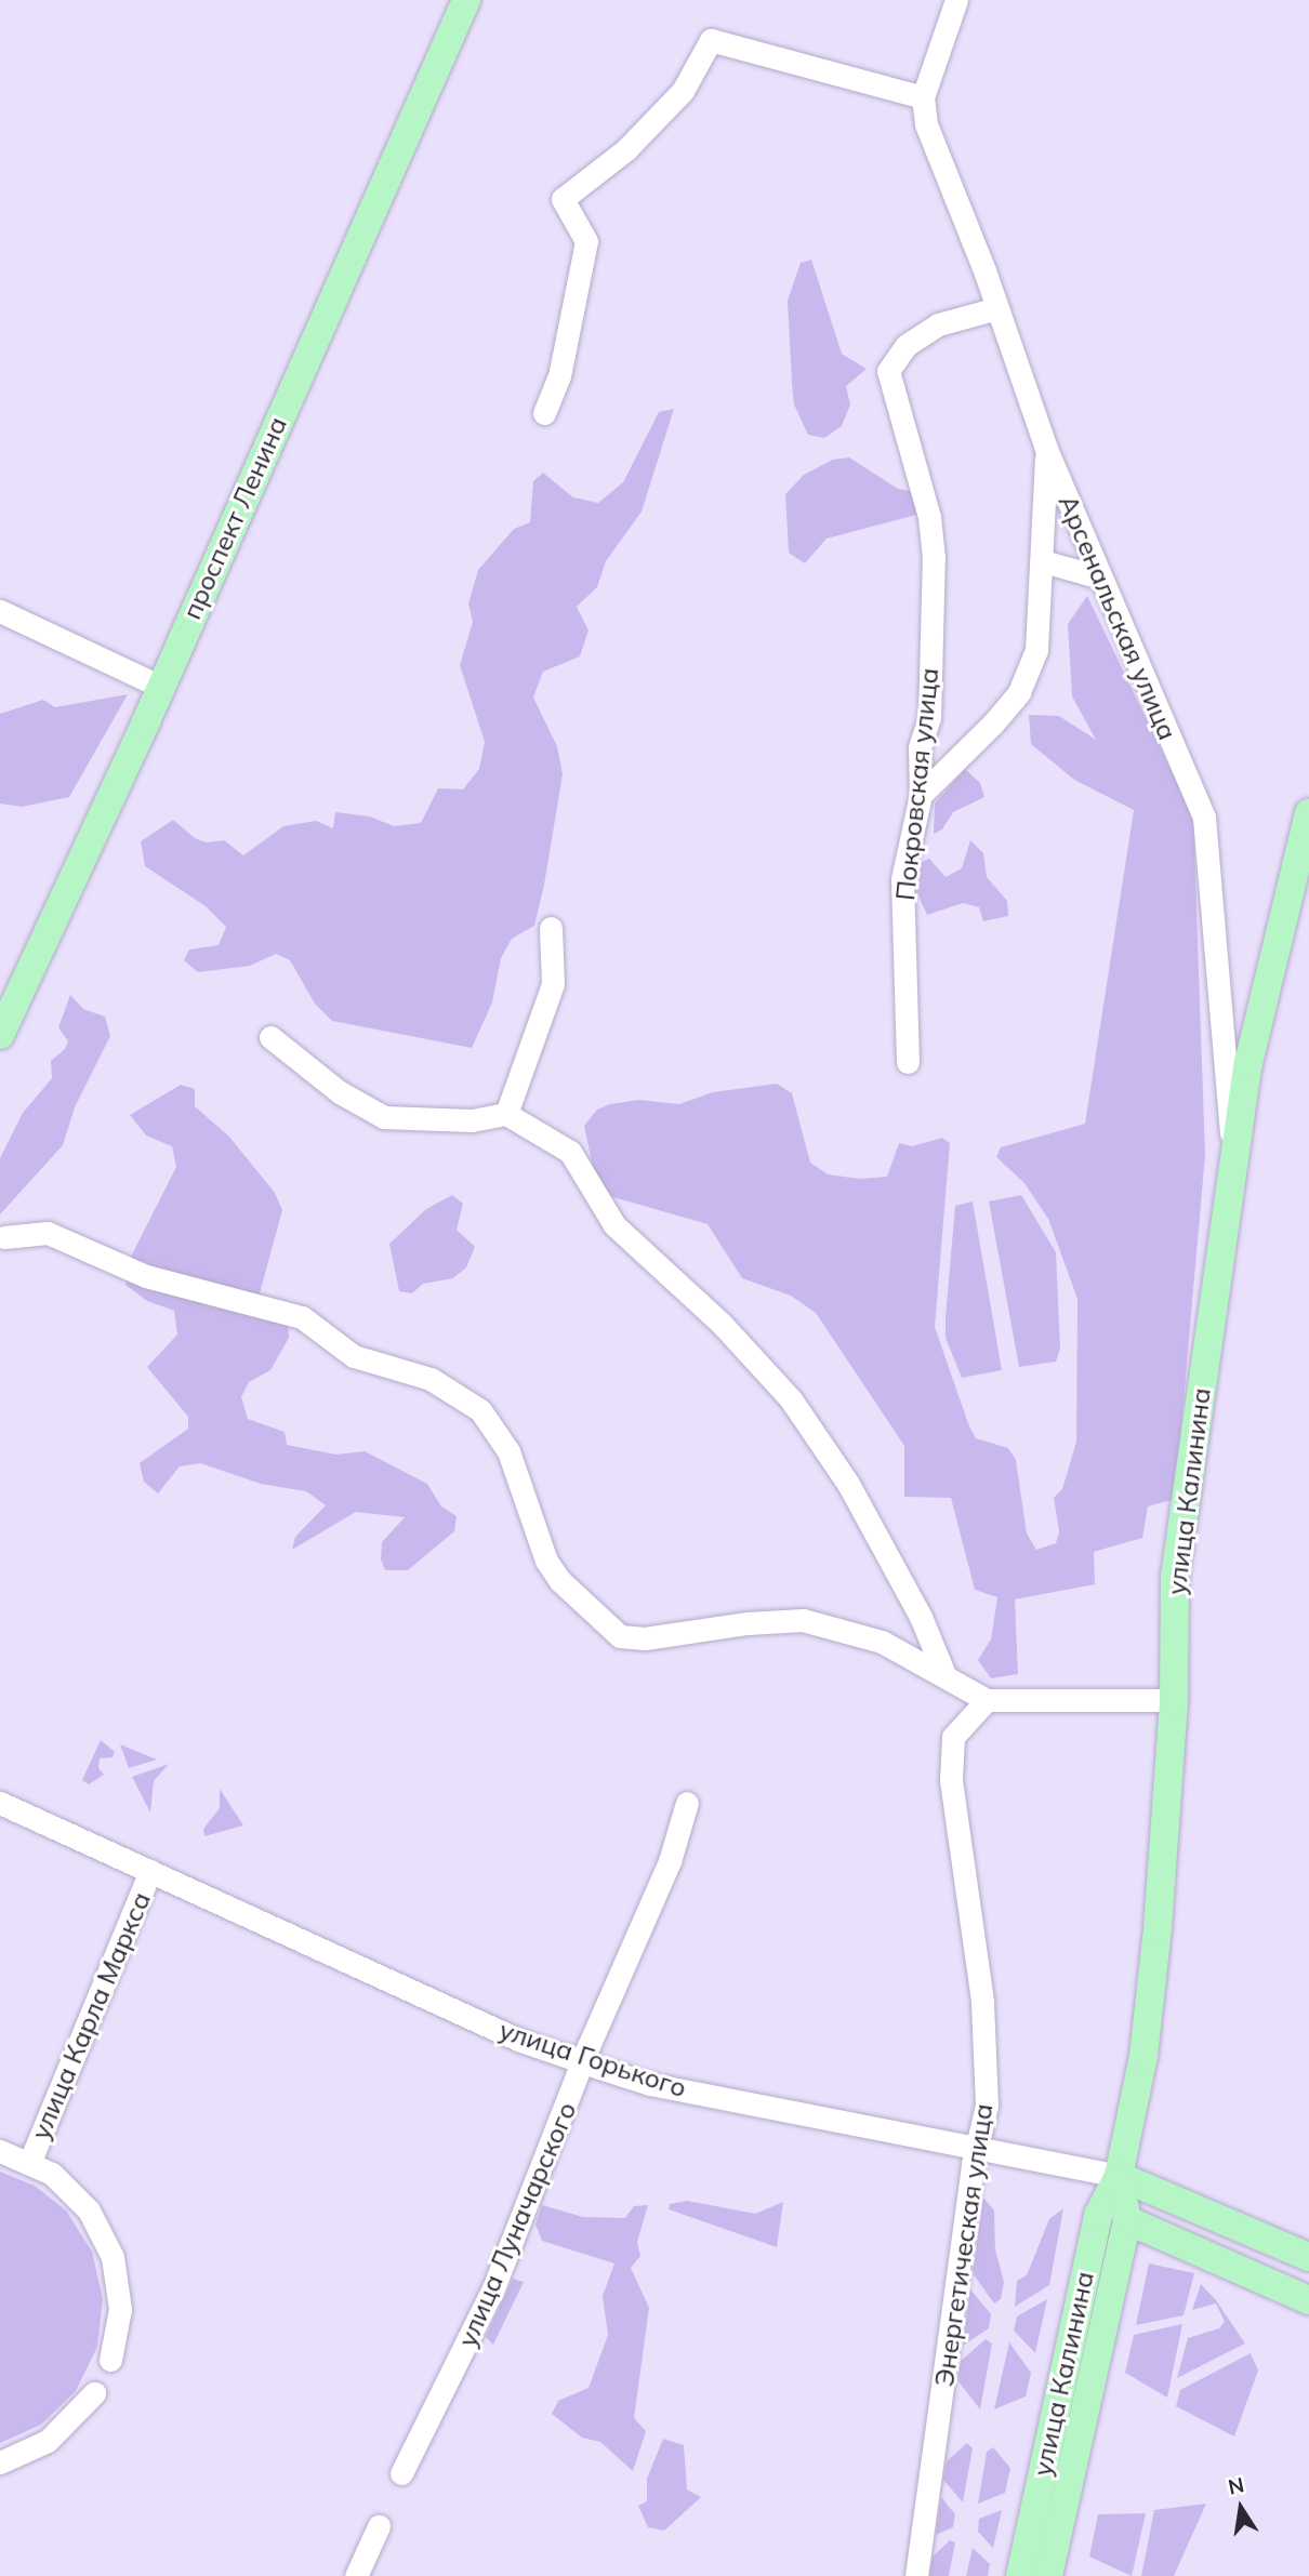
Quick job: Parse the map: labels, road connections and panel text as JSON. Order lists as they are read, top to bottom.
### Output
{
  "streets": {
    "main road": ["проспект Ленина", "улица Калинина", "улица Горького"],
    "street": [
      "Арсенальская улица",
      "Покровская улица",
      "улица Карла Маркса",
      "улица Луначарского",
      "Энергетическая улица"
    ]
  },
  "crossings": [
    ["Арсенальская улица", "Покровская улица"],
    ["Арсенальская улица", "улица Калинина"],
    ["улица Калинина", "улица Горького"],
    ["улица Карла Маркса", "улица Горького"],
    ["улица Горького", "улица Луначарского"],
    ["улица Горького", "Энергетическая улица"]
  ],
  "north": "top"
}
